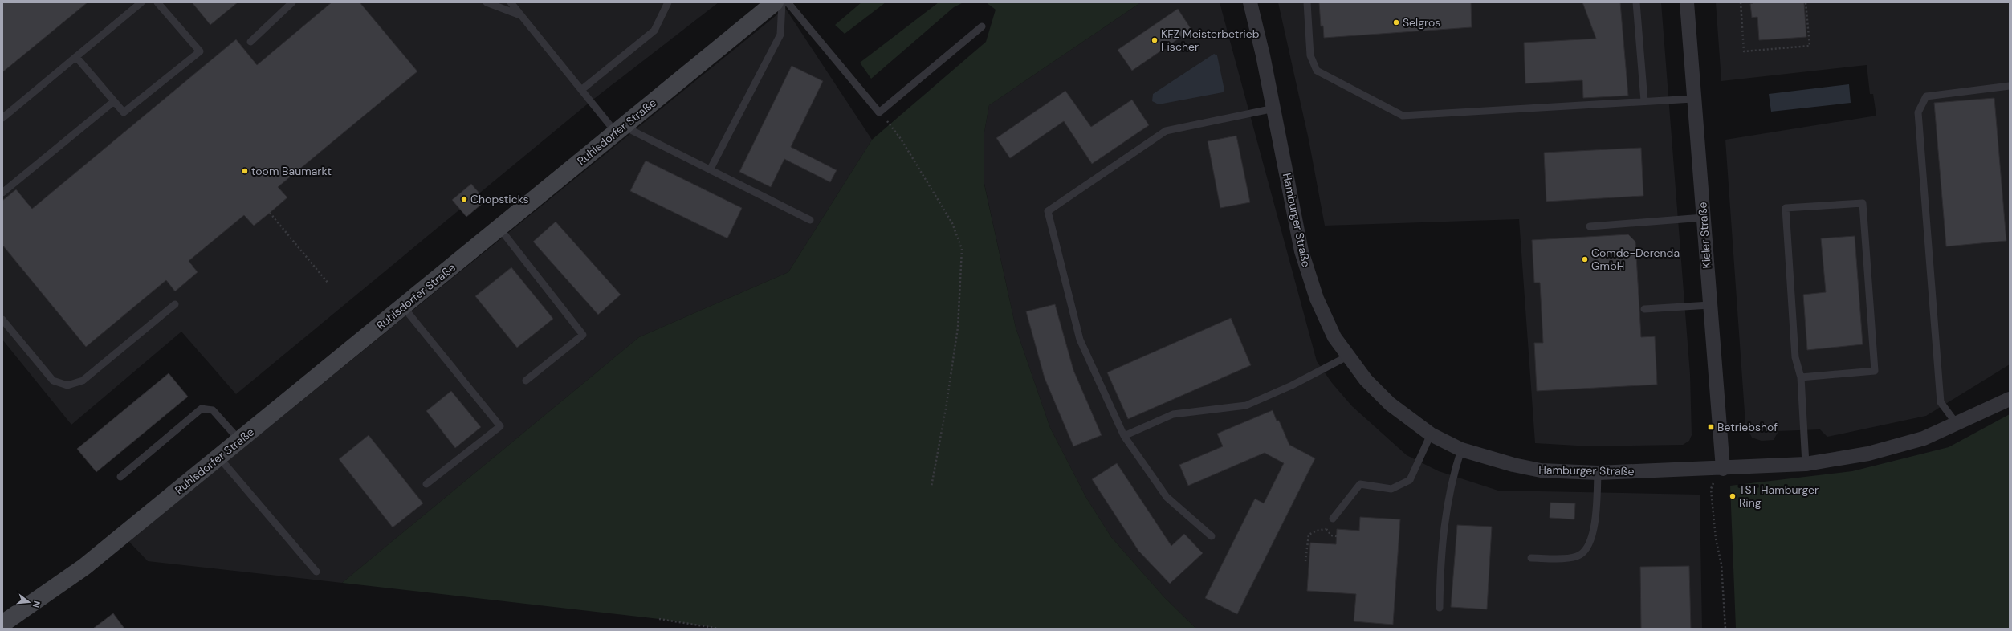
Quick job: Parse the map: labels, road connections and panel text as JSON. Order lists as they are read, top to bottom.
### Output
{
  "streets": {
    "street": ["Ruhlsdorfer Straße", "Hamburger Straße", "Kieler Straße"]
  },
  "crossings": [
    ["Hamburger Straße", "Kieler Straße"]
  ],
  "places": {
    "other": [
      "Selgros",
      "KFZ Meisterbetrieb Fischer",
      "toom Baumarkt",
      "Chopsticks",
      "Comde-Derenda GmbH",
      "TST Hamburger Ring"
    ],
    "transit": ["Betriebshof"]
  },
  "north": "right"
}
